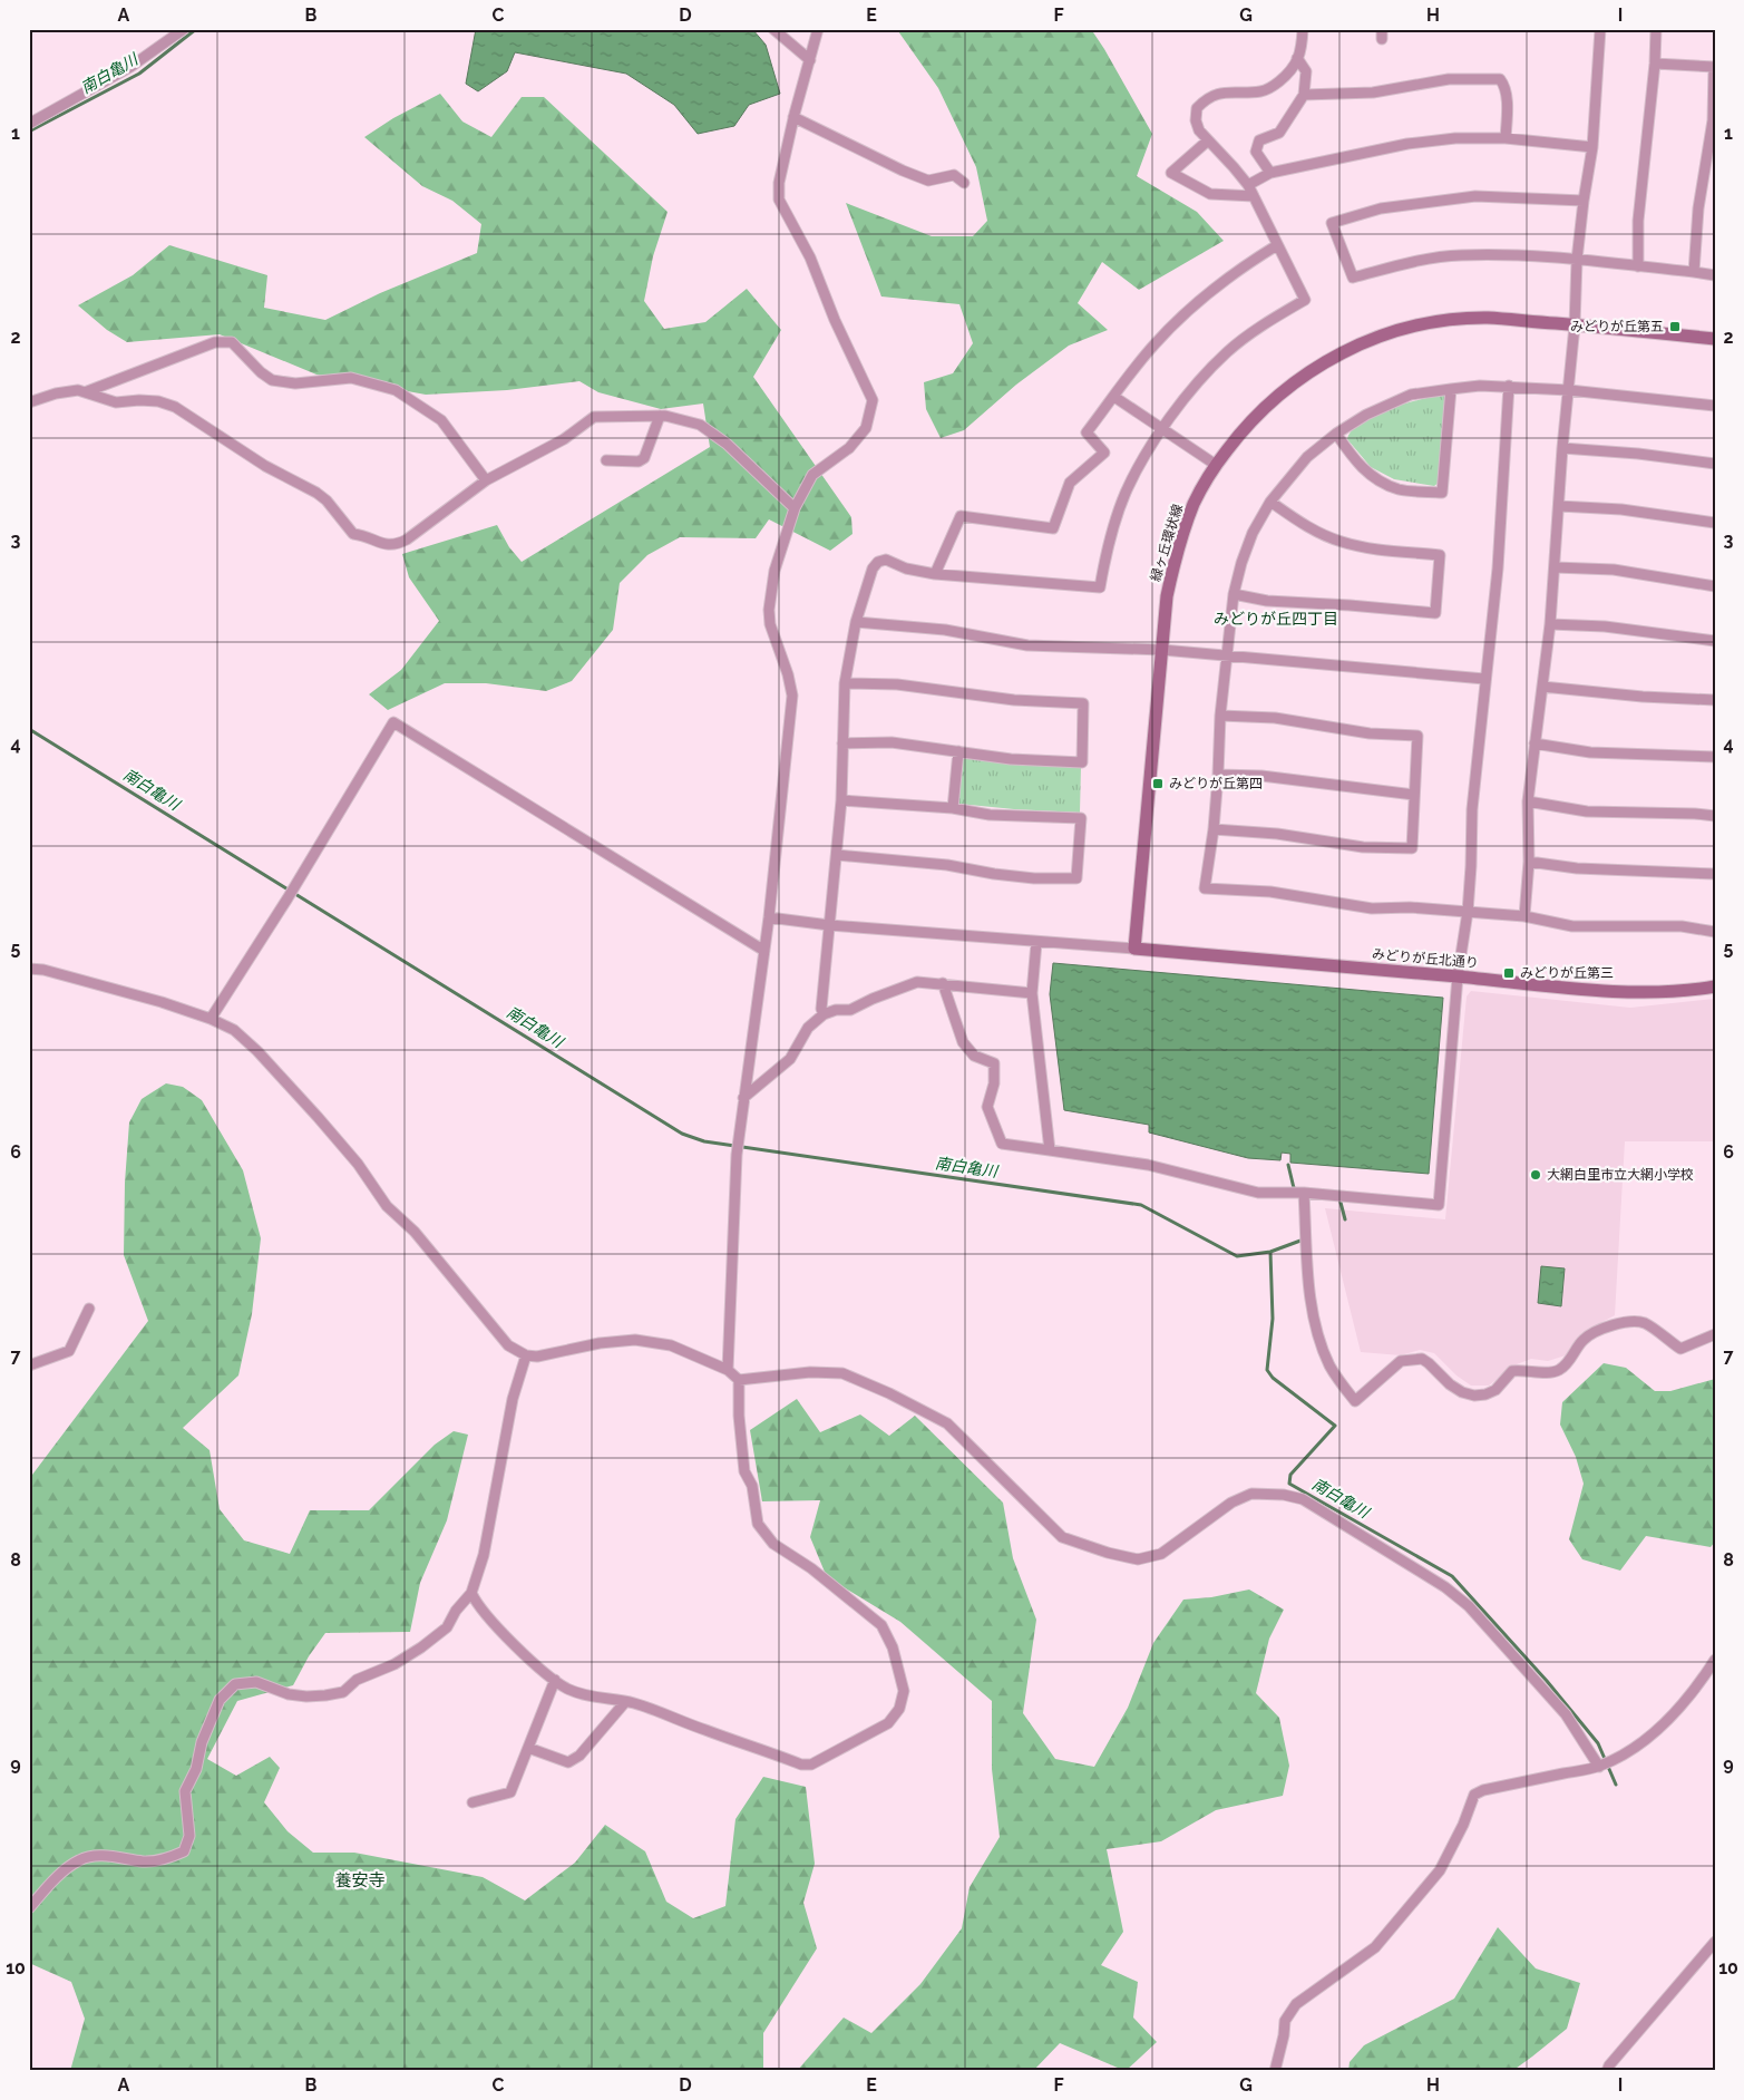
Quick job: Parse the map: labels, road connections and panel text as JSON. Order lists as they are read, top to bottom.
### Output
{
  "streets": {
    "street": ["緑ヶ丘環状線", "みどりが丘北通り"]
  },
  "crossings": [
    ["緑ヶ丘環状線", "みどりが丘北通り"]
  ],
  "districts": ["みどりが丘四丁目", "養安寺"],
  "water": ["南白亀川"],
  "places": {
    "transit": ["みどりが丘第五", "みどりが丘第四", "みどりが丘第三"],
    "other": ["大網白里市立大網小学校"]
  },
  "grid": {
    "columns": [
      "A",
      "B",
      "C",
      "D",
      "E",
      "F",
      "G",
      "H",
      "I"
    ],
    "rows": [
      "1",
      "2",
      "3",
      "4",
      "5",
      "6",
      "7",
      "8",
      "9",
      "10"
    ]
  }
}
